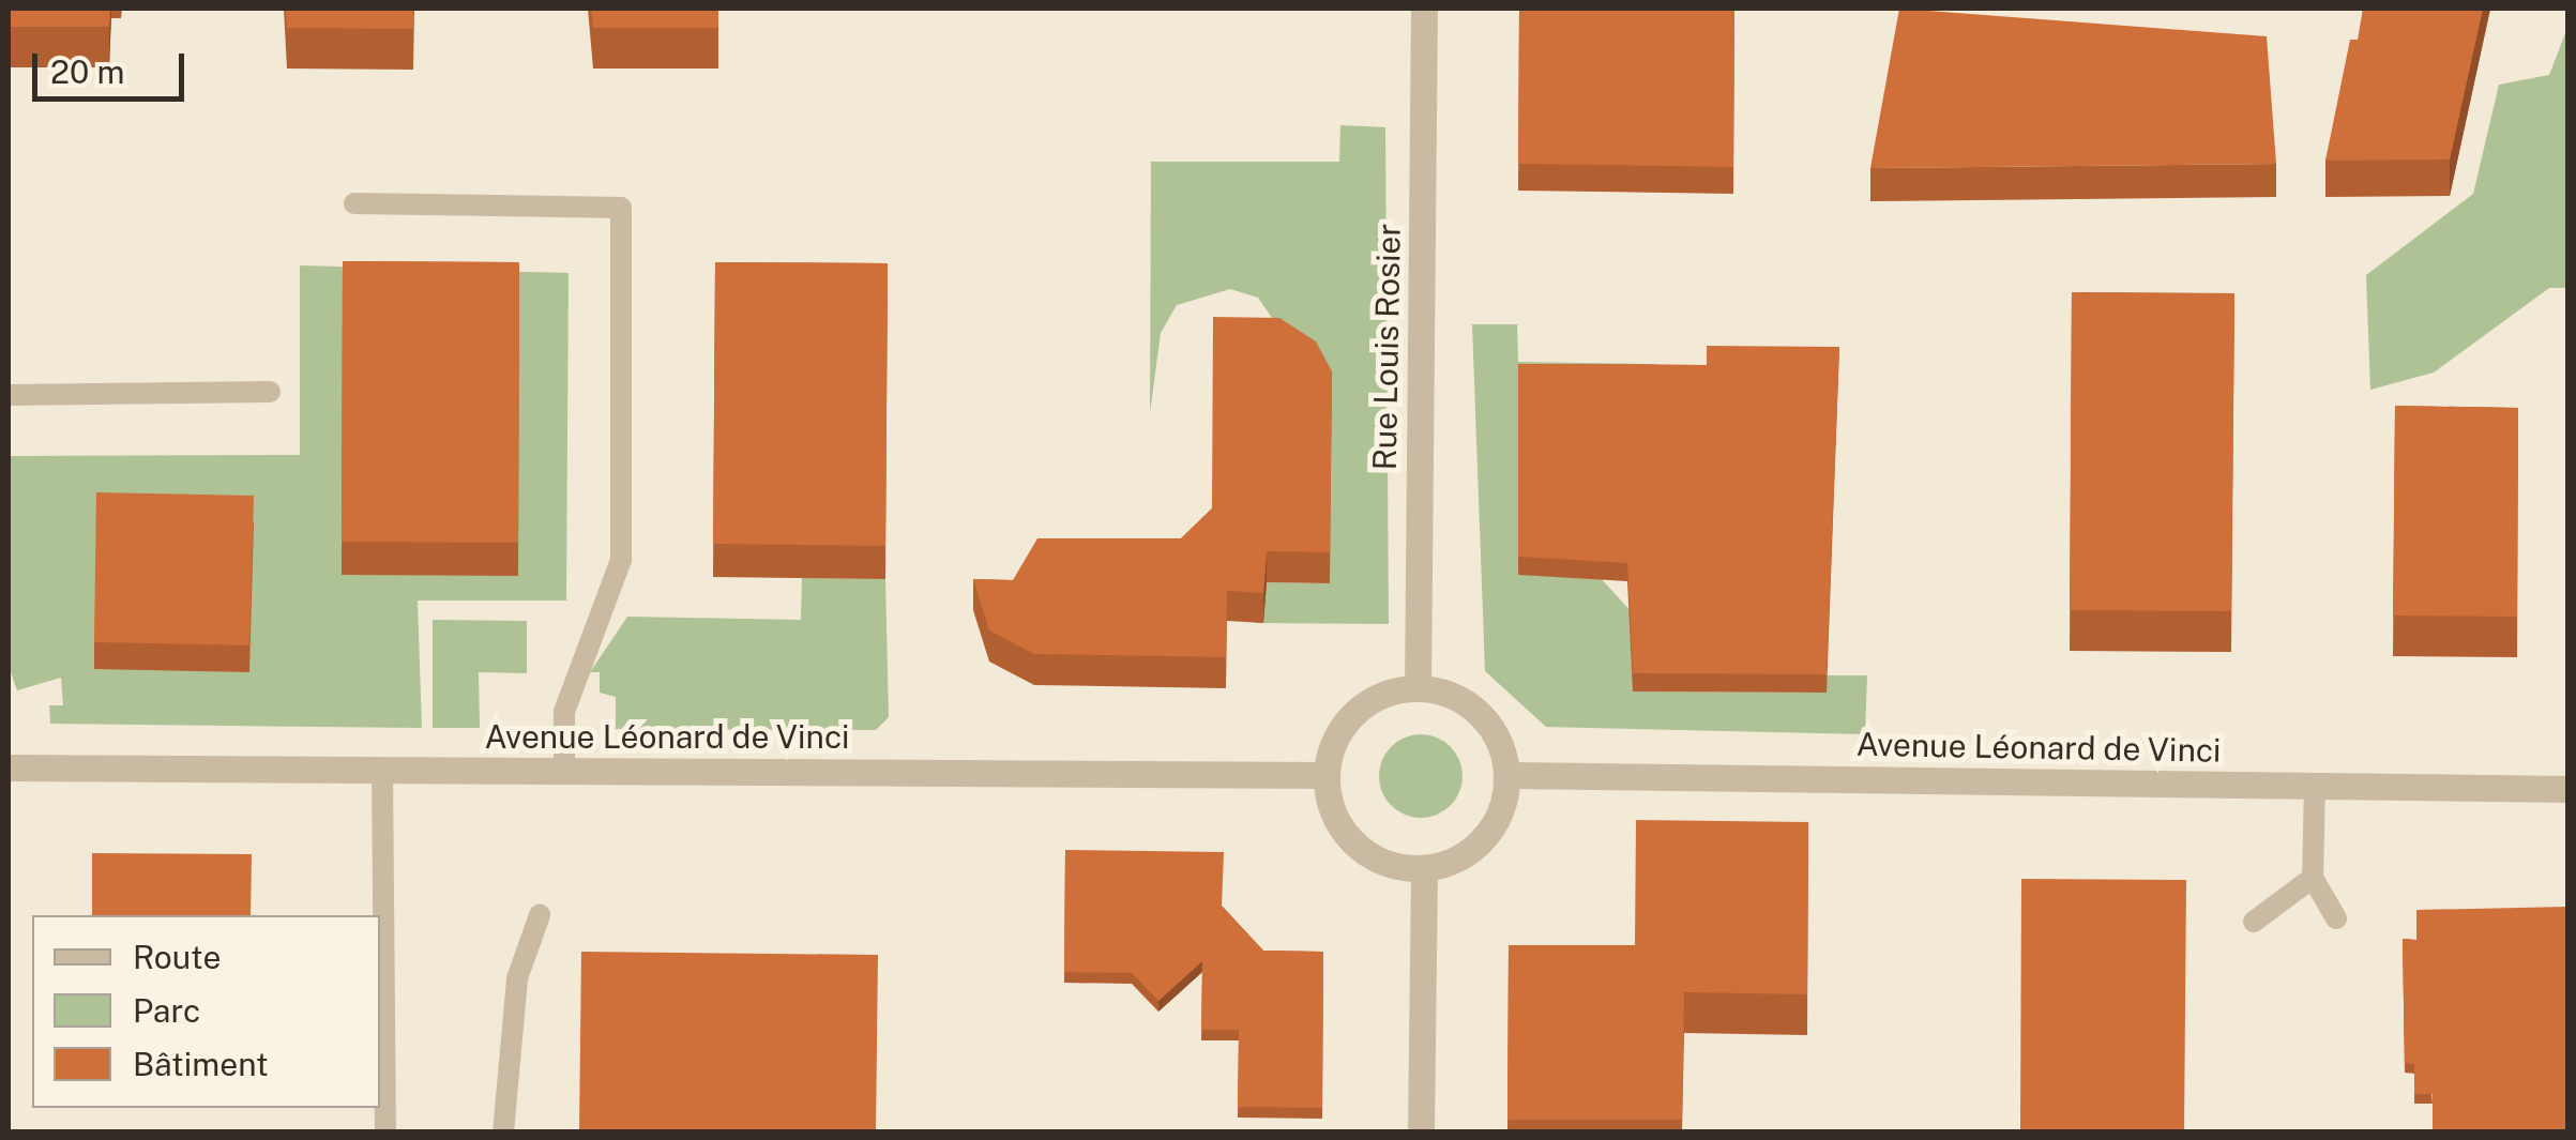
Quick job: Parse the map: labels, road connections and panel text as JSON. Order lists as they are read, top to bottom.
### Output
{
  "streets": {
    "street": ["Rue Louis Rosier", "Avenue Léonard de Vinci"]
  },
  "crossings": [
    ["Rue Louis Rosier", "Avenue Léonard de Vinci"]
  ],
  "legend": ["Route", "Parc", "Bâtiment"],
  "scale_bar": "20 m"
}
